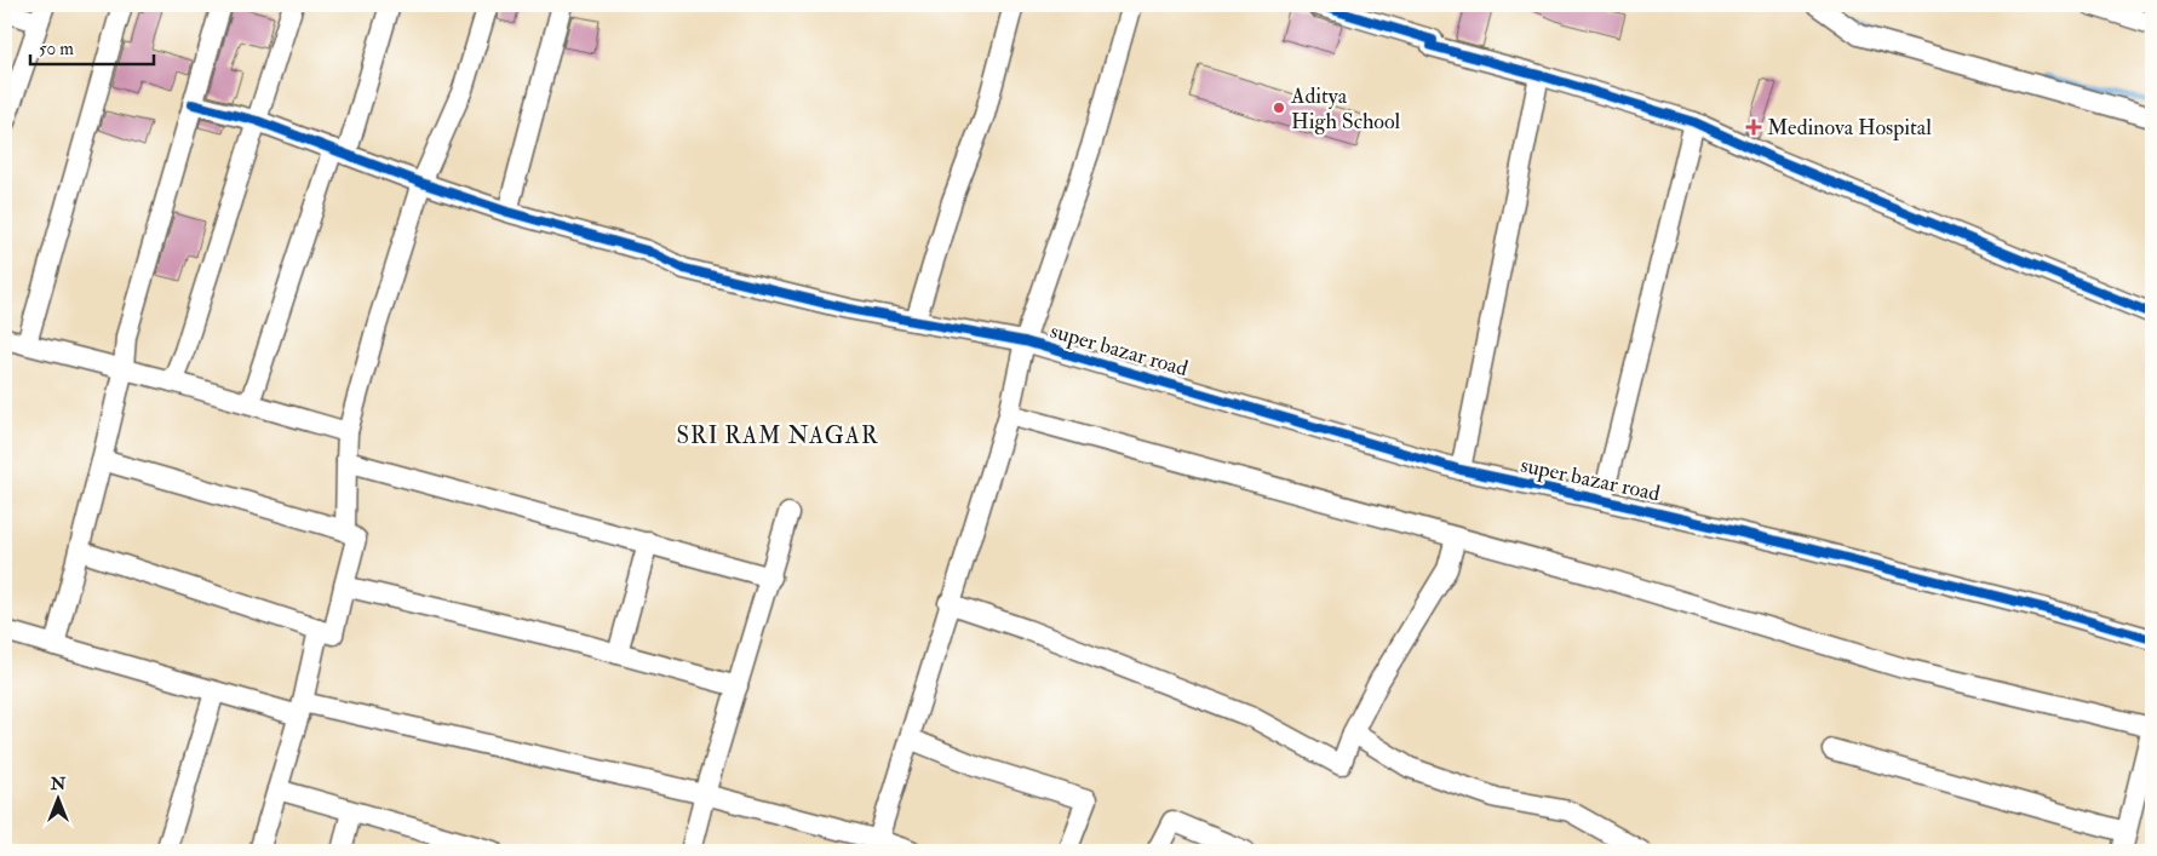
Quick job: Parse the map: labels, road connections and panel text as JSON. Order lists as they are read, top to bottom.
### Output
{
  "streets": {
    "street": ["super bazar road"]
  },
  "districts": ["SRI RAM NAGAR"],
  "places": {
    "other": ["Aditya High School"],
    "health": ["Medinova Hospital"]
  },
  "scale_bar": "50 m",
  "north": "top"
}
